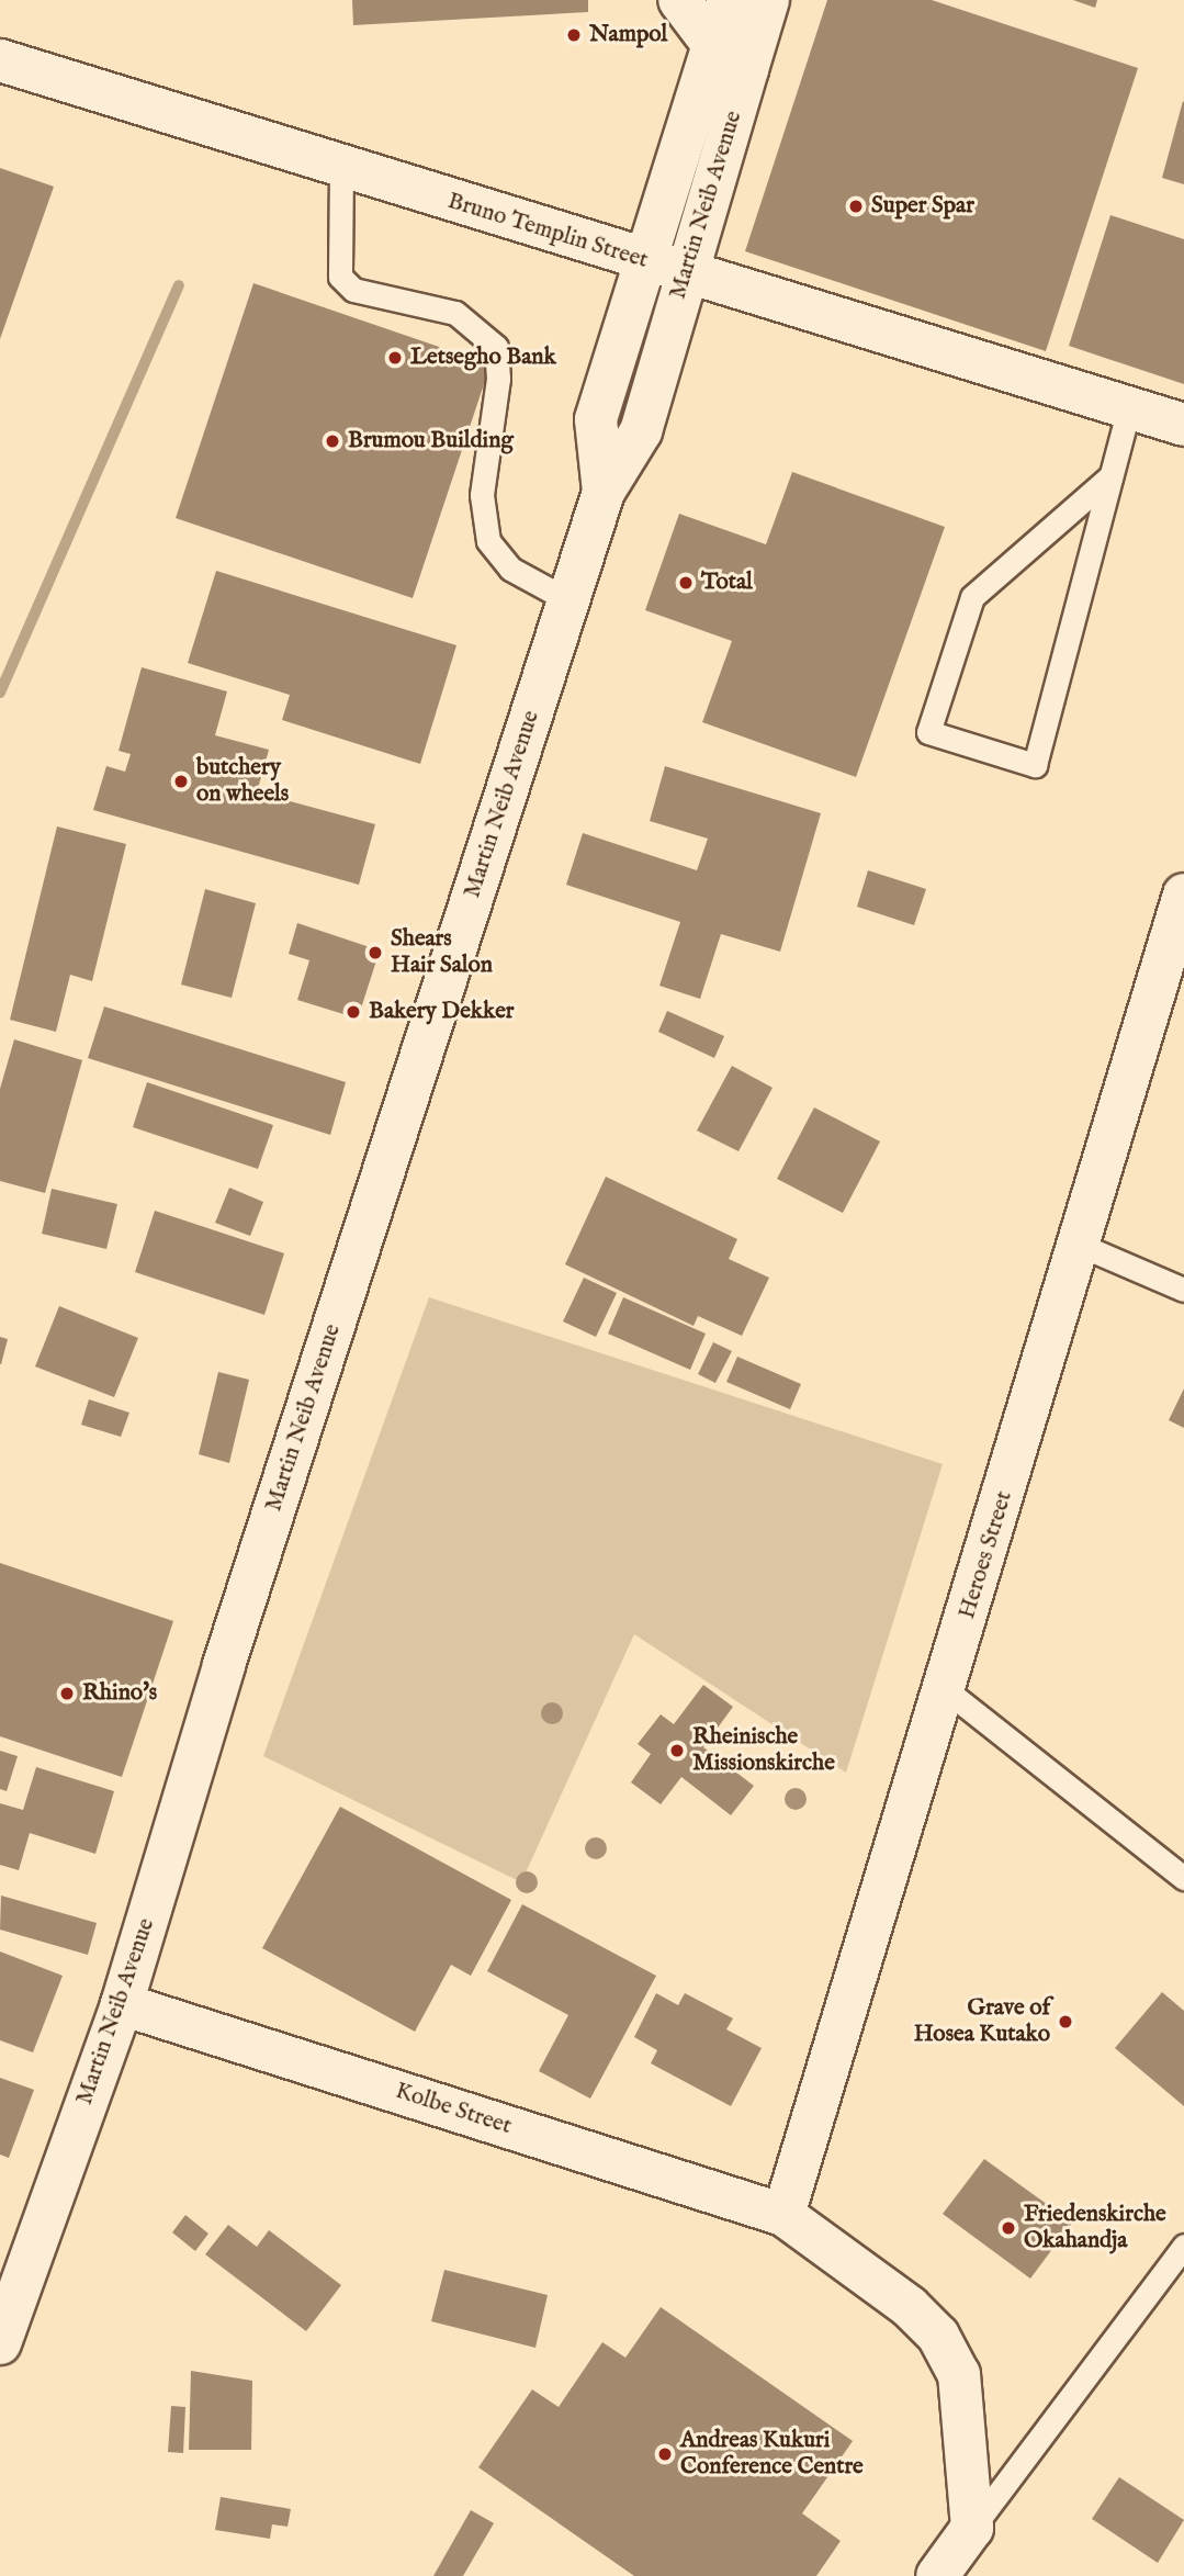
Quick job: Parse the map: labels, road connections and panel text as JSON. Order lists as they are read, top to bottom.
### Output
{
  "streets": {
    "street": [
      "Martin Neib Avenue",
      "Bruno Templin Street",
      "Heroes Street",
      "Kolbe Street"
    ]
  },
  "crossings": [
    ["Martin Neib Avenue", "Bruno Templin Street"],
    ["Martin Neib Avenue", "Kolbe Street"],
    ["Heroes Street", "Kolbe Street"]
  ],
  "places": [
    "Nampol",
    "Super Spar",
    "Letsegho Bank",
    "Brumou Building",
    "Total",
    "butchery on wheels",
    "Shears Hair Salon",
    "Bakery Dekker",
    "Rhino's",
    "Rheinische Missionskirche",
    "Grave of Hosea Kutako",
    "Friedenskirche Okahandja",
    "Andreas Kukuri Conference Centre"
  ]
}
